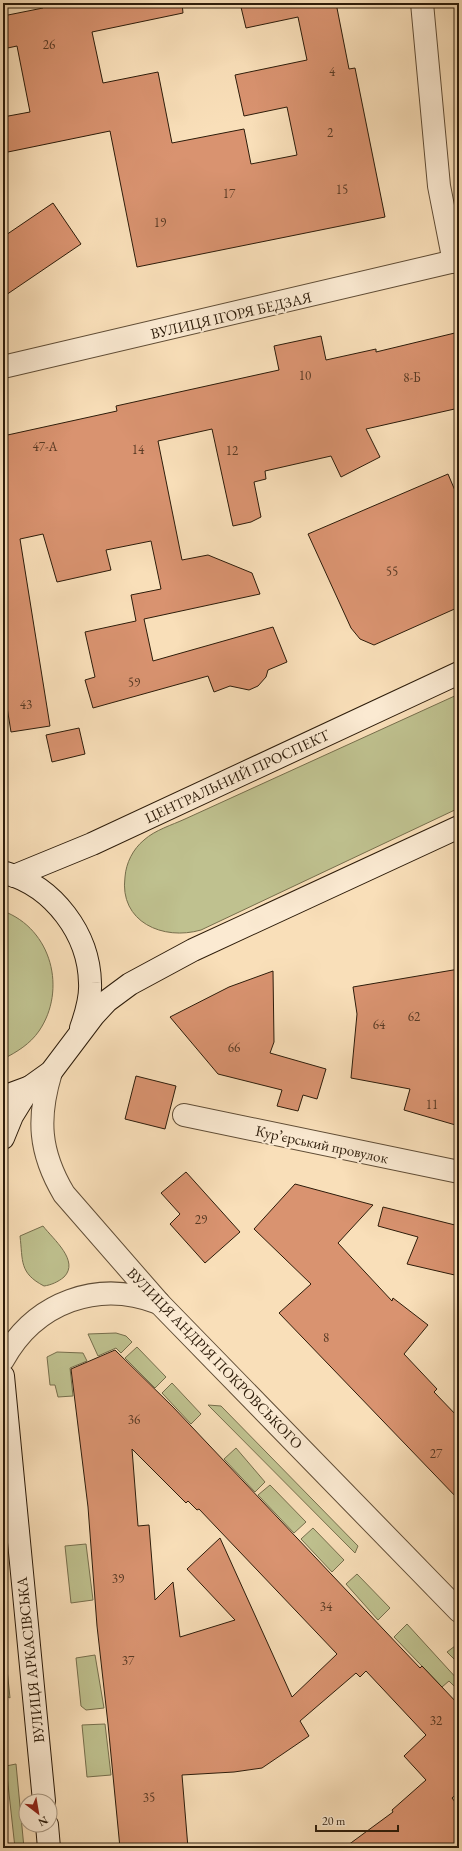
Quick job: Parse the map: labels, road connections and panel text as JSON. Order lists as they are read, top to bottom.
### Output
{
  "streets": {
    "street": [
      "ВУЛИЦЯ ІГОРЯ БЕДЗАЯ",
      "ЦЕНТРАЛЬНИЙ ПРОСПЕКТ",
      "Курʼєрський провулок",
      "ВУЛИЦЯ АНДРІЯ ПОКРОВСЬКОГО",
      "ВУЛИЦЯ АРКАСІВСЬКА"
    ]
  },
  "house_numbers": [
    "26",
    "4",
    "2",
    "15",
    "17",
    "19",
    "10",
    "8-Б",
    "47-А",
    "14",
    "12",
    "55",
    "59",
    "43",
    "62",
    "64",
    "66",
    "11",
    "29",
    "8",
    "36",
    "27",
    "39",
    "34",
    "37",
    "32",
    "35"
  ],
  "scale_bar": "20 m",
  "north": "bottom right"
}
